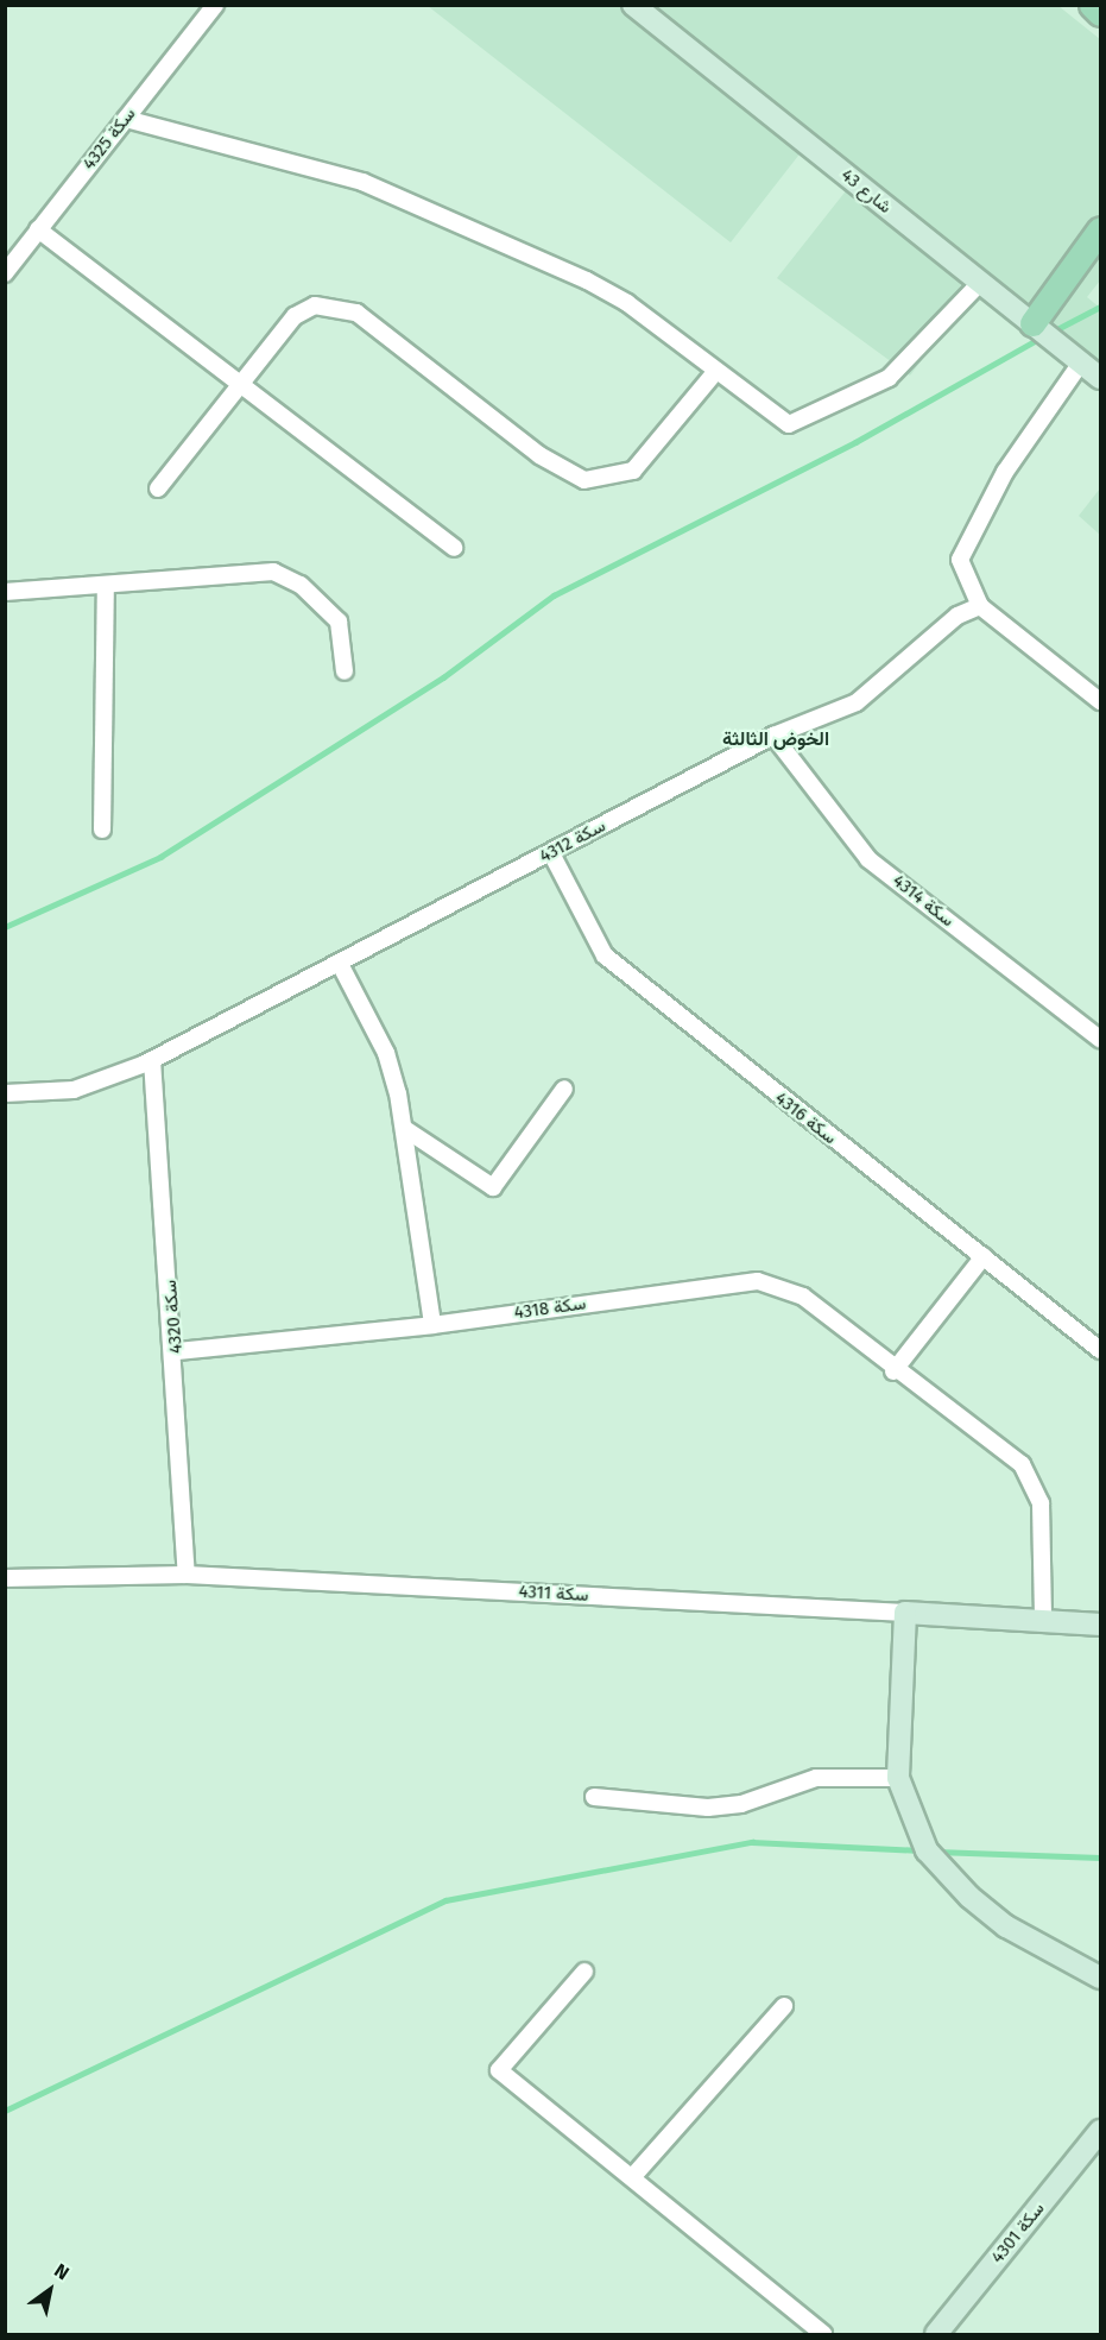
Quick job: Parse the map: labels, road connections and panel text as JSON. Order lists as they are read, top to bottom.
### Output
{
  "streets": {
    "street": [
      "سكة 4325",
      "شارع 43",
      "سكة 4312",
      "سكة 4314",
      "سكة 4316",
      "سكة 4318",
      "سكة 4320",
      "سكة 4311",
      "سكة 4301"
    ]
  },
  "crossings": [
    ["سكة 4312", "سكة 4314"],
    ["سكة 4312", "سكة 4316"],
    ["سكة 4312", "سكة 4320"],
    ["سكة 4318", "سكة 4320"],
    ["سكة 4318", "سكة 4311"],
    ["سكة 4320", "سكة 4311"]
  ],
  "districts": ["الخوض الثالثة"],
  "north": "top right"
}
